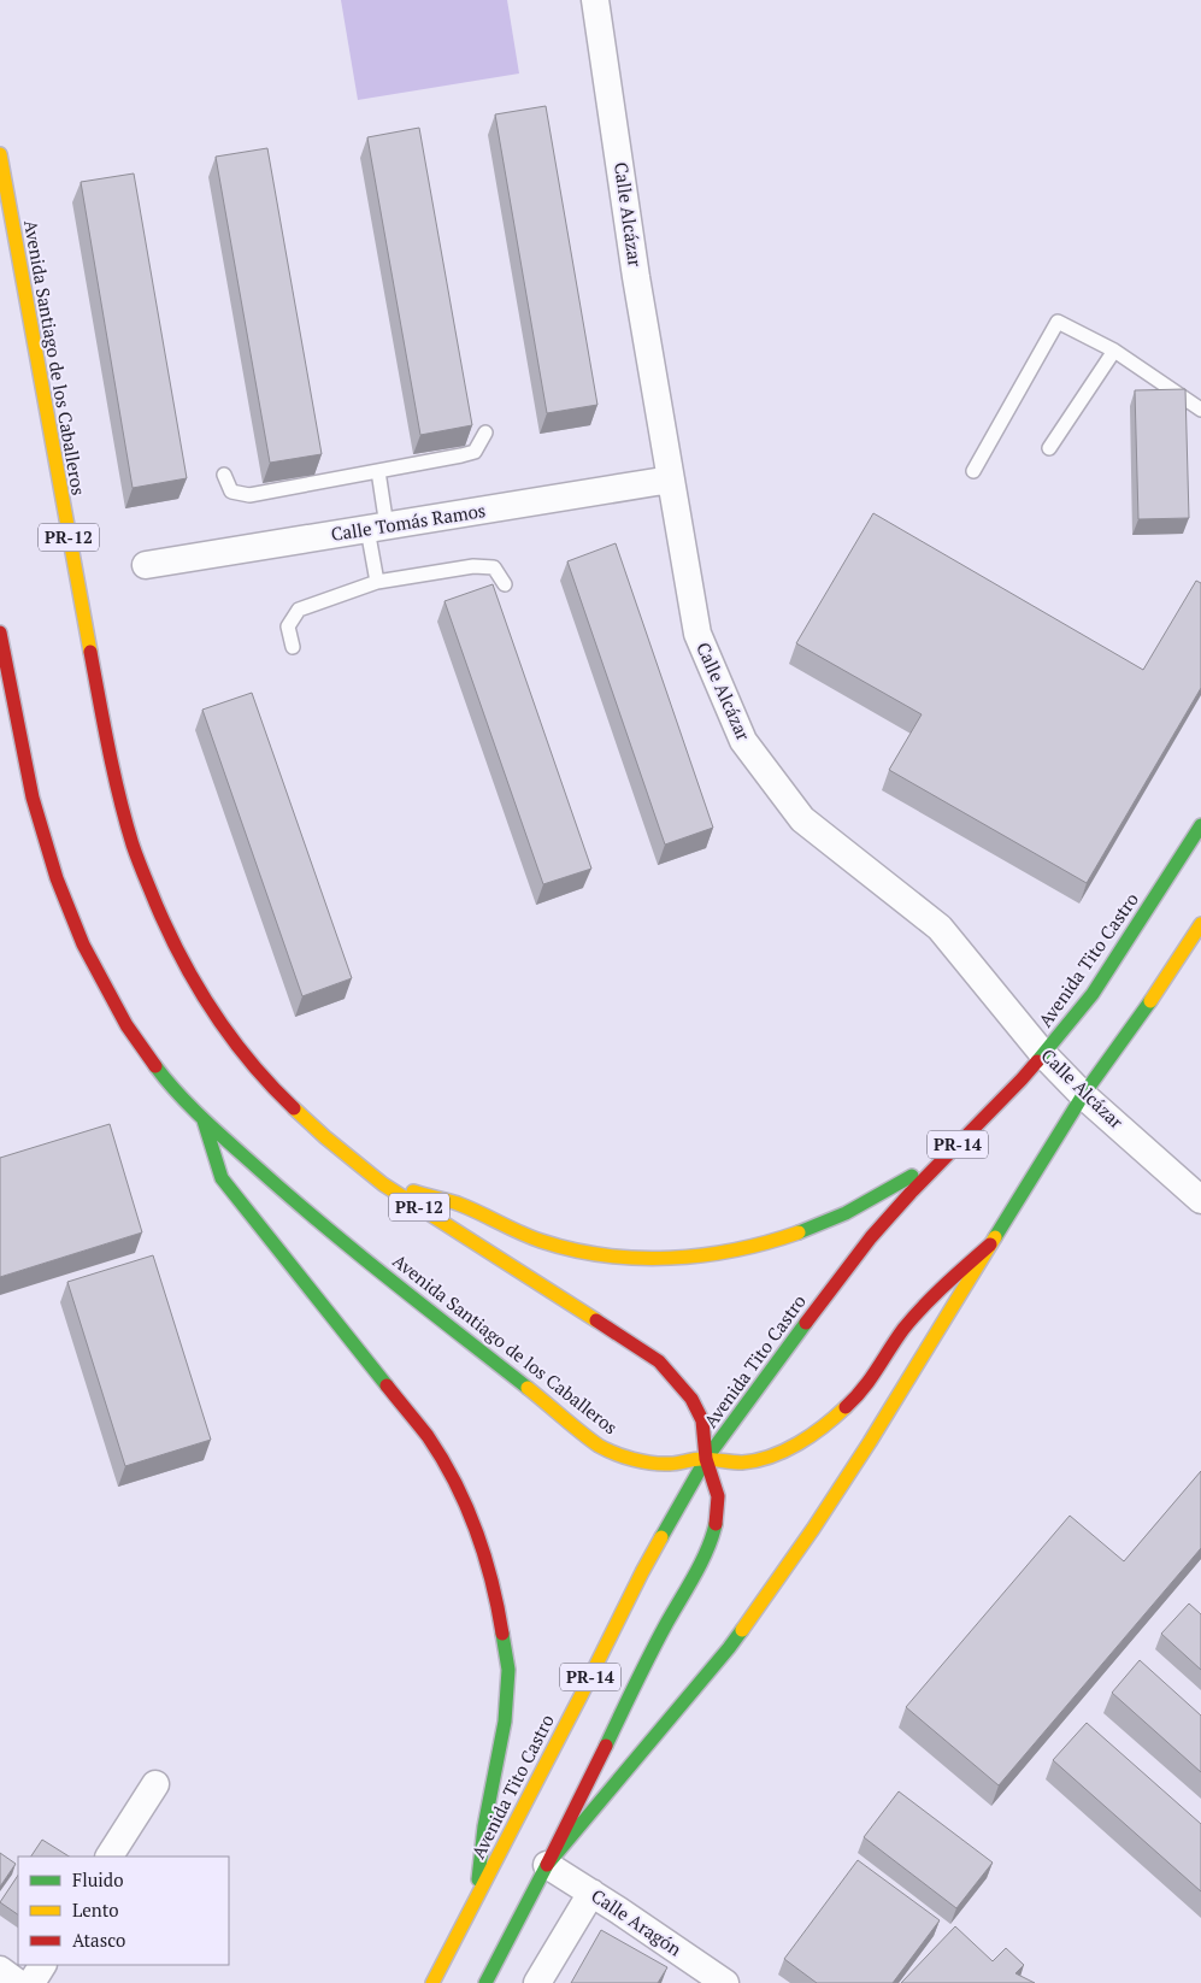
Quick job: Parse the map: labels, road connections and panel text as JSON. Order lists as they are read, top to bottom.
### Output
{
  "streets": {
    "main road": [
      "Avenida Santiago de los Caballeros",
      "PR-12",
      "Avenida Tito Castro",
      "PR-14"
    ],
    "street": ["Calle Alcázar", "Calle Tomás Ramos", "Calle Aragón"]
  },
  "crossings": [
    ["Calle Alcázar", "Calle Tomás Ramos"],
    ["Calle Alcázar", "Avenida Tito Castro"],
    ["Avenida Santiago de los Caballeros", "Avenida Tito Castro"]
  ],
  "legend": ["Fluido", "Lento", "Atasco"]
}
